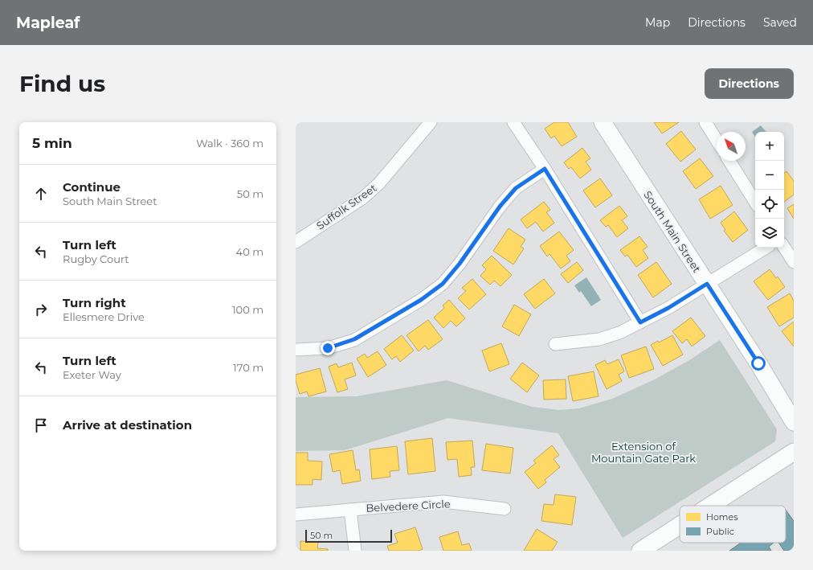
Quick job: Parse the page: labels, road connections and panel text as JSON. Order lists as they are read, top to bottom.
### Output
{
  "streets": {
    "main road": ["South Main Street"],
    "street": ["Suffolk Street", "Belvedere Circle"]
  },
  "parks": ["Extension of Mountain Gate Park"],
  "legend": ["Homes", "Public"],
  "scale_bar": "50 m",
  "north": "top left",
  "page": {
    "header": "Mapleaf",
    "nav": ["Map", "Directions", "Saved"],
    "buttons": "Directions",
    "title": "Find us",
    "heading": ["5 min", "Walk · 360 m"],
    "map_buttons": ["+", "−"],
    "list": [
      ["Continue", "South Main Street", "50 m"],
      ["Turn left", "Rugby Court", "40 m"],
      ["Turn right", "Ellesmere Drive", "100 m"],
      ["Turn left", "Exeter Way", "170 m"],
      "Arrive at destination"
    ],
    "scale": "50 m"
  }
}
